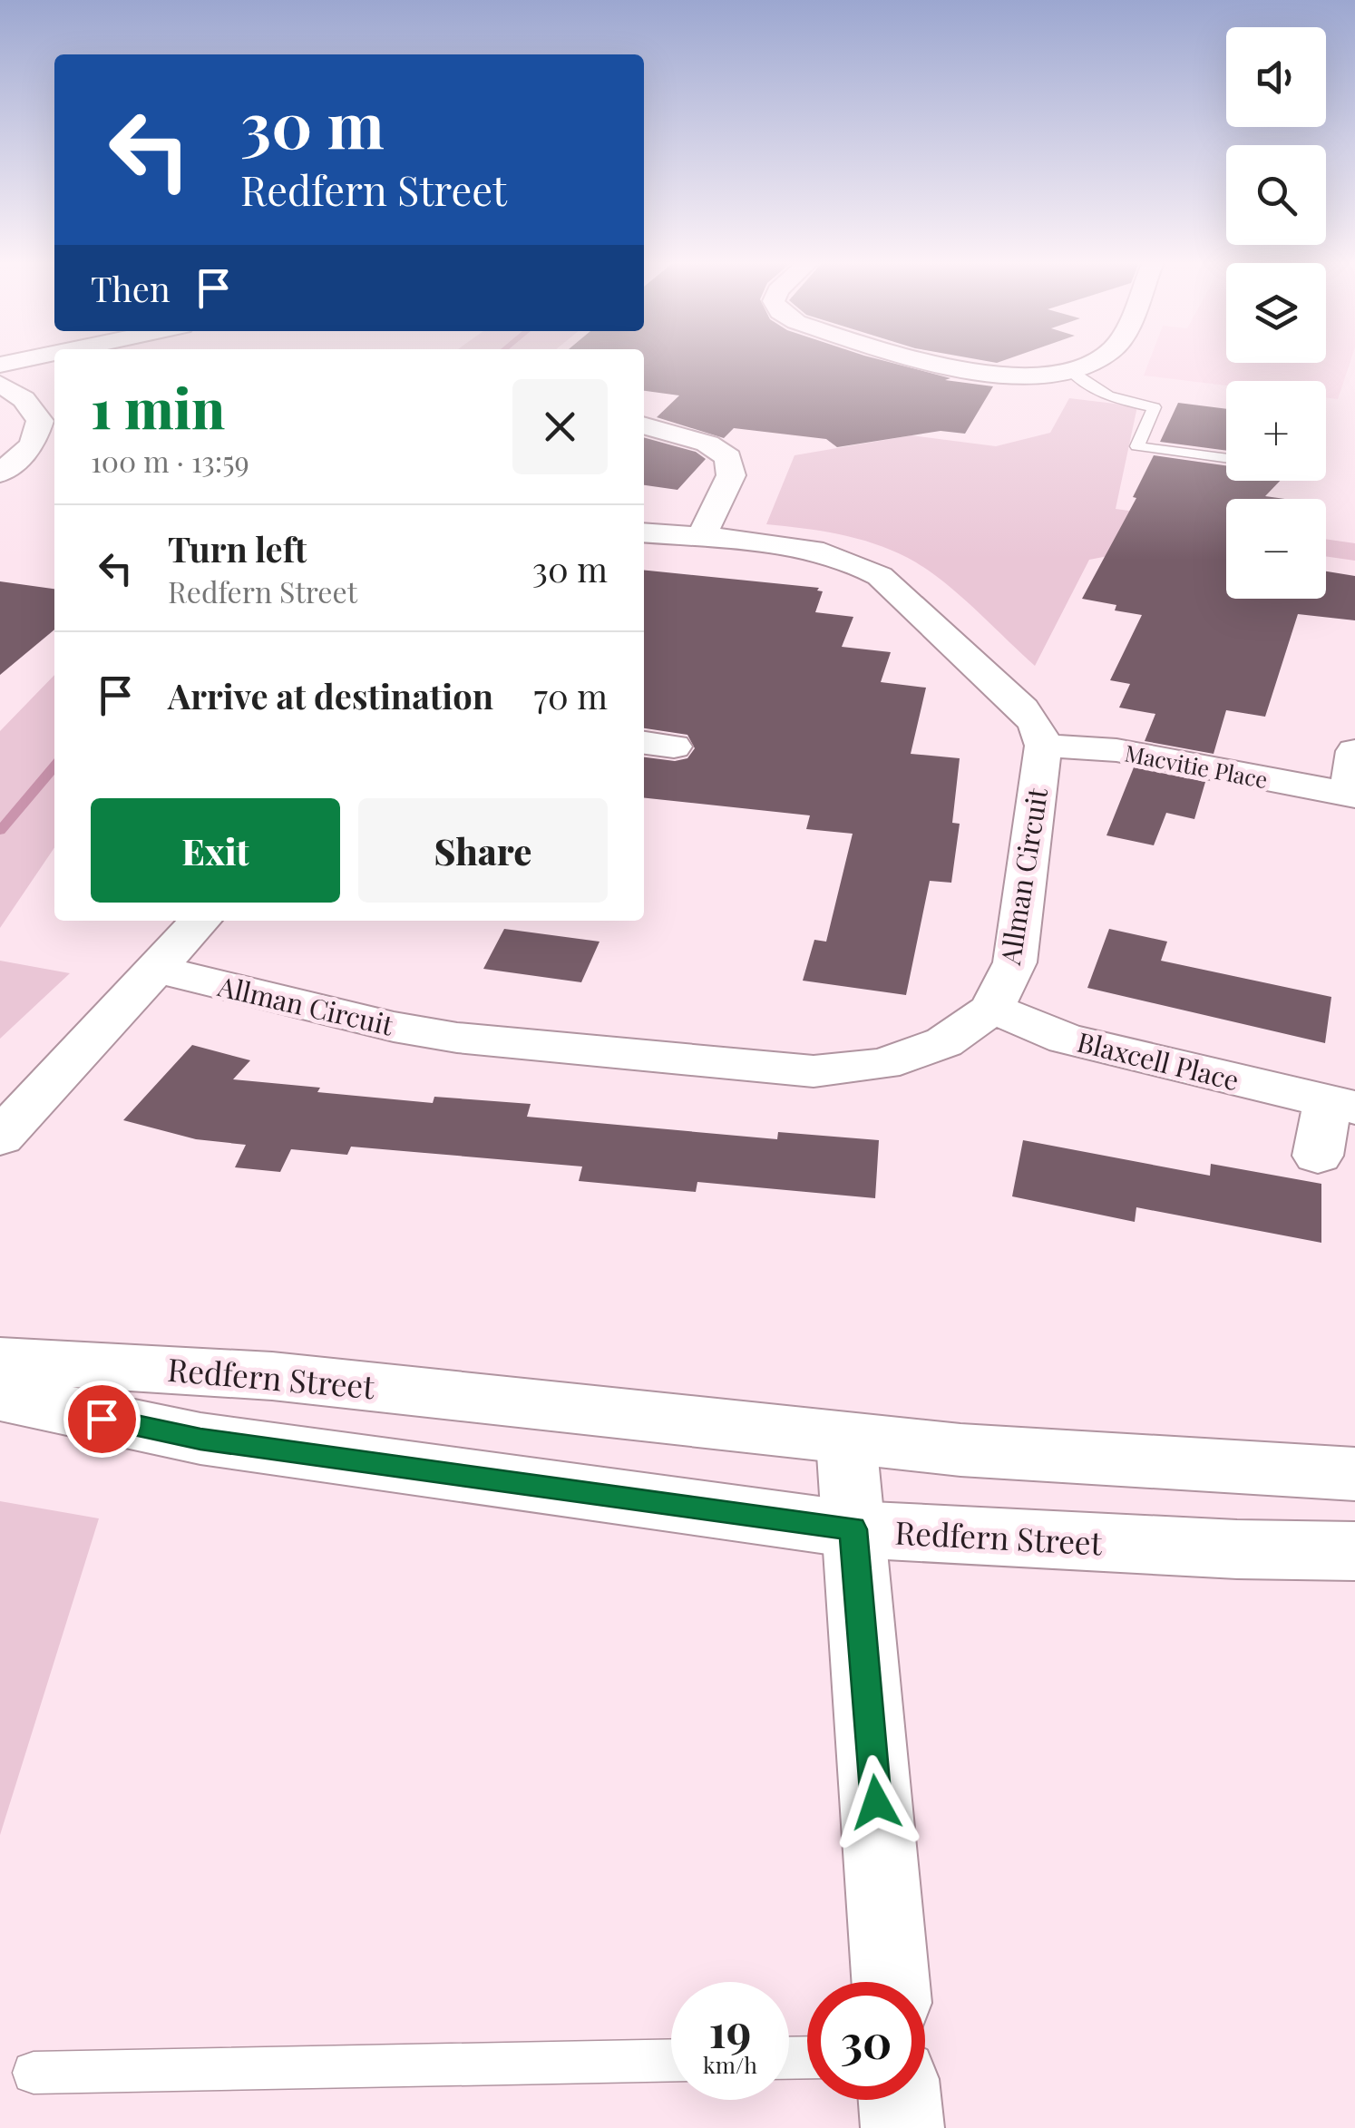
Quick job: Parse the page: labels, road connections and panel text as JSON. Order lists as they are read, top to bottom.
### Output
{
  "streets": {
    "main road": ["Redfern Street"],
    "street": ["Macvitie Place", "Allman Circuit", "Blaxcell Place"]
  },
  "crossings": [
    ["Macvitie Place", "Allman Circuit"],
    ["Allman Circuit", "Blaxcell Place"]
  ],
  "page": {
    "map_buttons": ["+", "−"],
    "turn": ["30 m", "Redfern Street"],
    "then": "Then",
    "heading": ["1 min", "100 m · 13:59"],
    "list": [
      {
        "name": "Turn left",
        "note": "Redfern Street",
        "value": "30 m"
      },
      {
        "name": "Arrive at destination",
        "value": "70 m"
      }
    ],
    "buttons": ["Exit", "Share"],
    "speed": "19 km/h",
    "limit": "30"
  }
}
